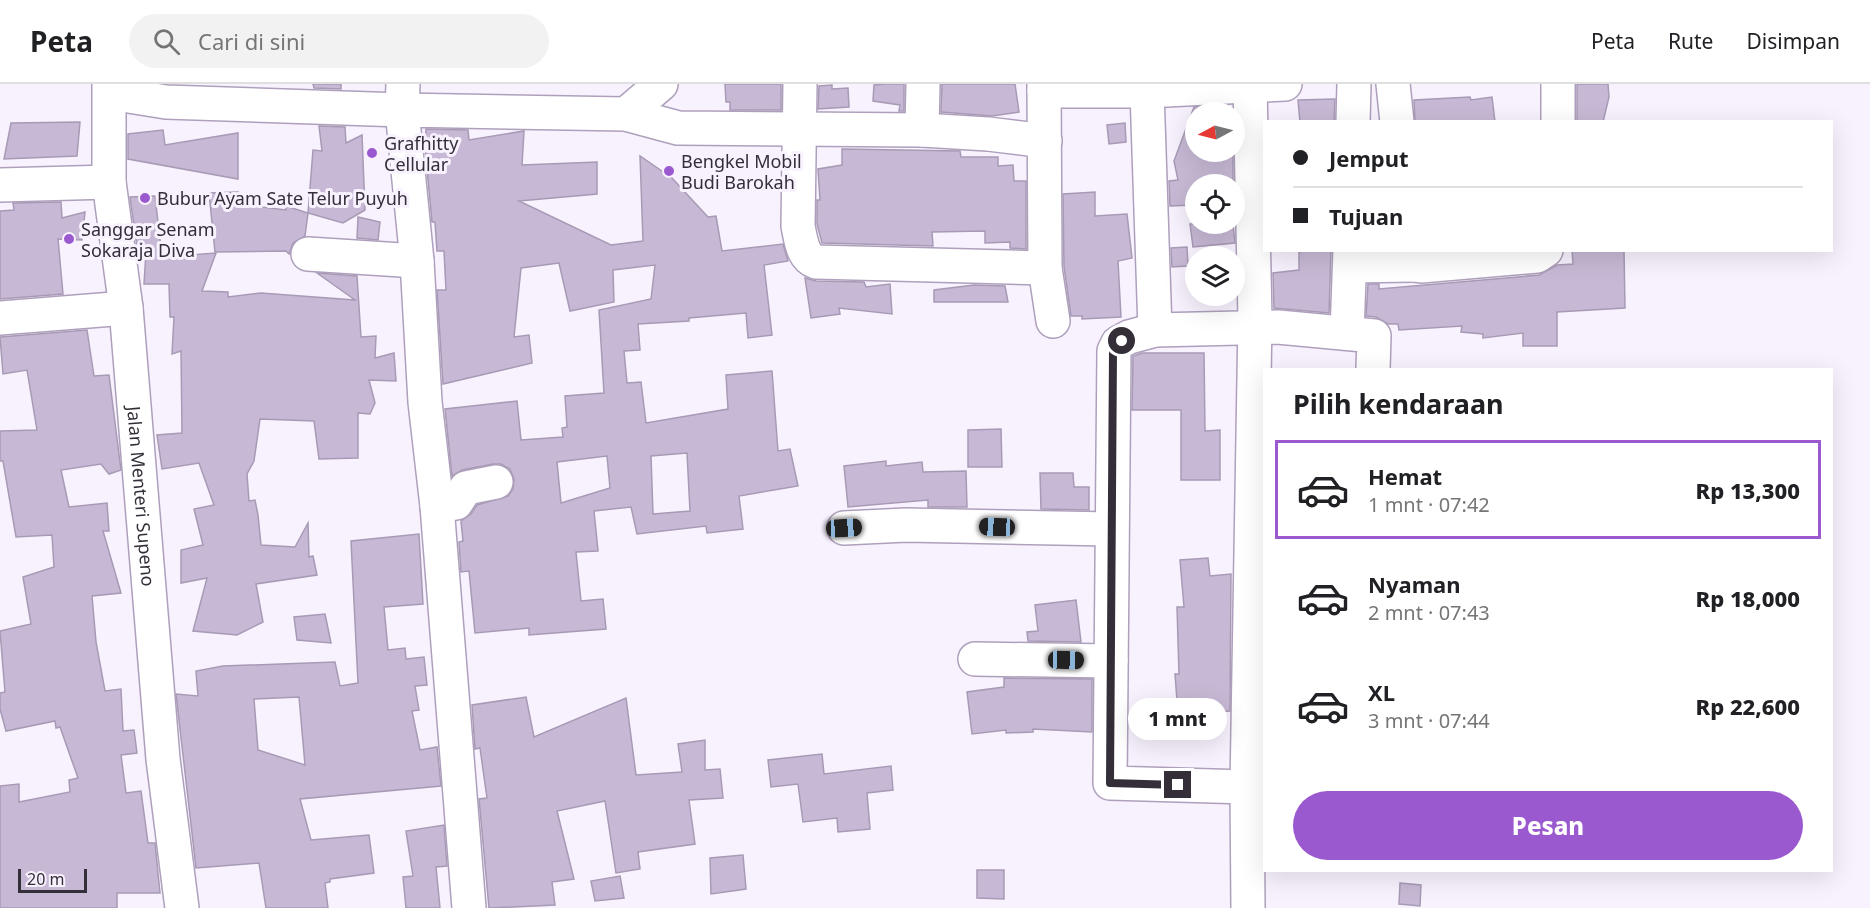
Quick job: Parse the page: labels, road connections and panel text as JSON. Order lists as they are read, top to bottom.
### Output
{
  "streets": {
    "street": ["Jalan Menteri Supeno"]
  },
  "places": [
    "Grafhitty Cellular",
    "Bengkel Mobil Budi Barokah",
    "Bubur Ayam Sate Telur Puyuh",
    "Sanggar Senam Sokaraja Diva"
  ],
  "scale_bar": "20 m",
  "north": "left",
  "page": {
    "header": "Peta",
    "search": "Cari di sini",
    "nav": ["Peta", "Rute", "Disimpan"],
    "banner": ["Jemput", "Tujuan"],
    "heading": "Pilih kendaraan",
    "list": [
      {
        "name": "Hemat",
        "note": "1 mnt · 07:42",
        "value": "Rp 13,300"
      },
      {
        "name": "Nyaman",
        "note": "2 mnt · 07:43",
        "value": "Rp 18,000"
      },
      {
        "name": "XL",
        "note": "3 mnt · 07:44",
        "value": "Rp 22,600"
      }
    ],
    "bubble": "1 mnt",
    "buttons": "Pesan",
    "scale": "20 m"
  }
}
